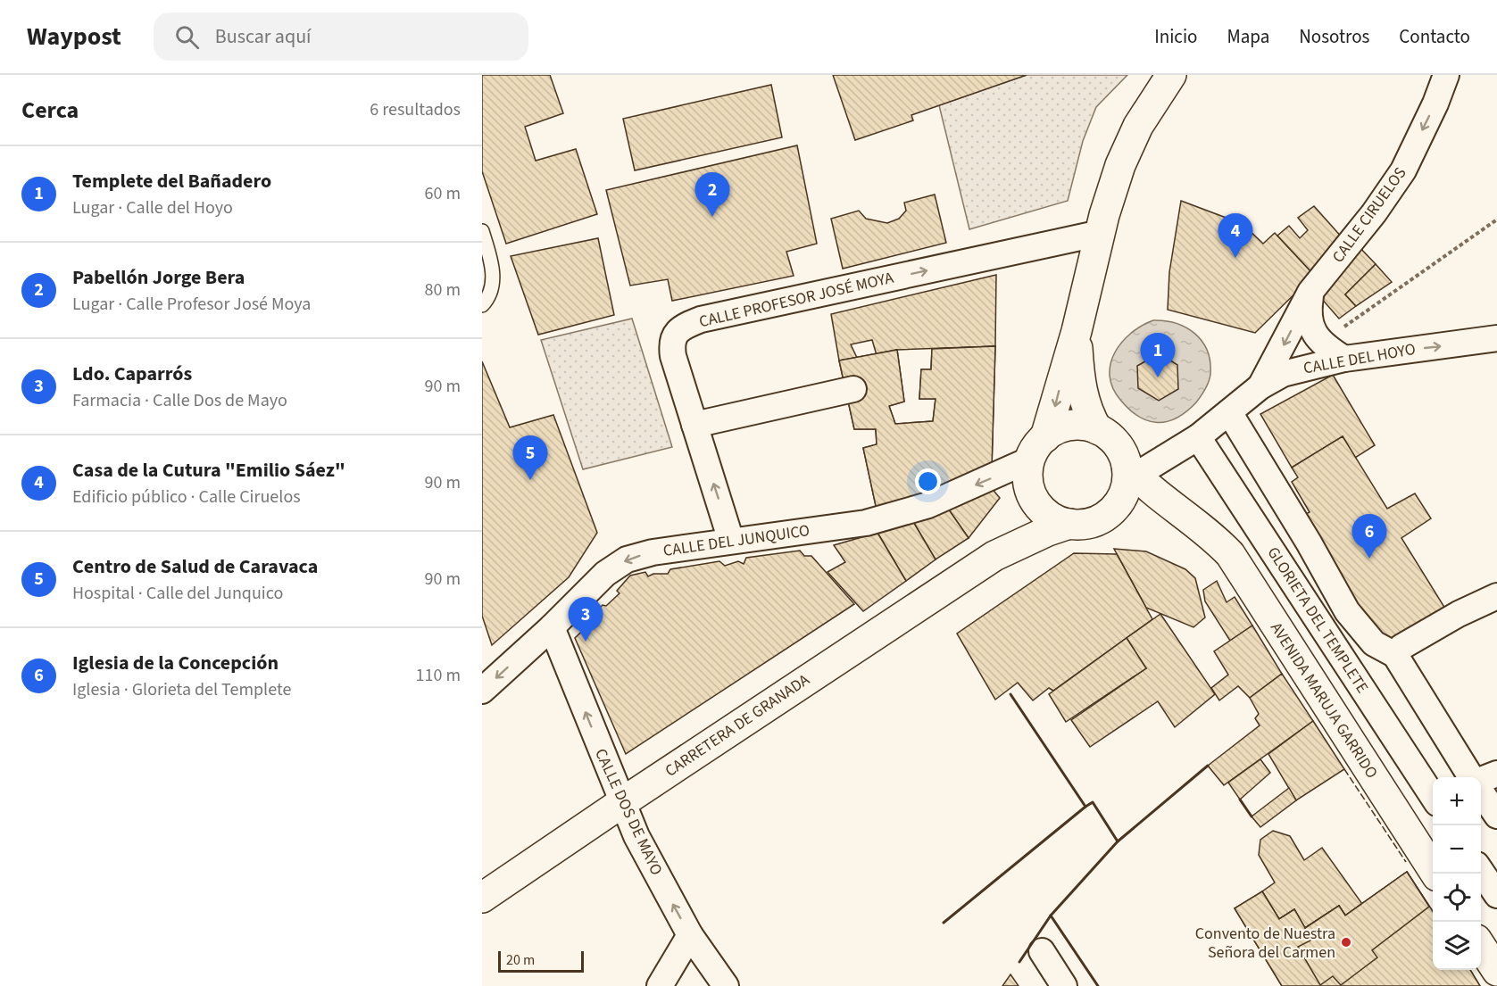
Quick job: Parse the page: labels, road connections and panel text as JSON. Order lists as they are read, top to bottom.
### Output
{
  "streets": {
    "main road": ["AVENIDA MARUJA GARRIDO", "CARRETERA DE GRANADA"],
    "street": [
      "CALLE CIRUELOS",
      "CALLE PROFESOR JOSÉ MOYA",
      "CALLE DEL HOYO",
      "CALLE DEL JUNQUICO",
      "GLORIETA DEL TEMPLETE",
      "CALLE DOS DE MAYO"
    ]
  },
  "crossings": [
    ["CALLE CIRUELOS", "CALLE DEL HOYO"],
    ["CALLE PROFESOR JOSÉ MOYA", "CALLE DEL JUNQUICO"],
    ["CALLE DEL HOYO", "CALLE DEL JUNQUICO"],
    ["CALLE DEL HOYO", "GLORIETA DEL TEMPLETE"],
    ["CALLE DEL HOYO", "AVENIDA MARUJA GARRIDO"],
    ["CALLE DEL HOYO", "CARRETERA DE GRANADA"],
    ["CALLE DEL JUNQUICO", "AVENIDA MARUJA GARRIDO"],
    ["CALLE DEL JUNQUICO", "CARRETERA DE GRANADA"],
    ["CALLE DEL JUNQUICO", "CALLE DOS DE MAYO"],
    ["AVENIDA MARUJA GARRIDO", "CARRETERA DE GRANADA"],
    ["CARRETERA DE GRANADA", "CALLE DOS DE MAYO"]
  ],
  "one_way": [
    "CALLE CIRUELOS",
    "CALLE DEL HOYO",
    "CALLE DEL JUNQUICO",
    "CALLE DOS DE MAYO"
  ],
  "places": ["Convento de Nuestra Señora del Carmen"],
  "scale_bar": "20 m",
  "page": {
    "header": "Waypost",
    "search": "Buscar aquí",
    "nav": [
      "Inicio",
      "Mapa",
      "Nosotros",
      "Contacto"
    ],
    "heading": ["Cerca", "6 resultados"],
    "list": [
      {
        "mark": "1",
        "name": "Templete del Bañadero",
        "note": "Lugar · Calle del Hoyo",
        "value": "60 m"
      },
      {
        "mark": "2",
        "name": "Pabellón Jorge Bera",
        "note": "Lugar · Calle Profesor José Moya",
        "value": "80 m"
      },
      {
        "mark": "3",
        "name": "Ldo. Caparrós",
        "note": "Farmacia · Calle Dos de Mayo",
        "value": "90 m"
      },
      {
        "mark": "4",
        "name": "Casa de la Cutura \"Emilio Sáez\"",
        "note": "Edificio público · Calle Ciruelos",
        "value": "90 m"
      },
      {
        "mark": "5",
        "name": "Centro de Salud de Caravaca",
        "note": "Hospital · Calle del Junquico",
        "value": "90 m"
      },
      {
        "mark": "6",
        "name": "Iglesia de la Concepción",
        "note": "Iglesia · Glorieta del Templete",
        "value": "110 m"
      }
    ],
    "pins": [
      "2",
      "4",
      "1",
      "5",
      "6",
      "3"
    ],
    "map_buttons": ["+", "−"],
    "scale": "20 m"
  }
}
